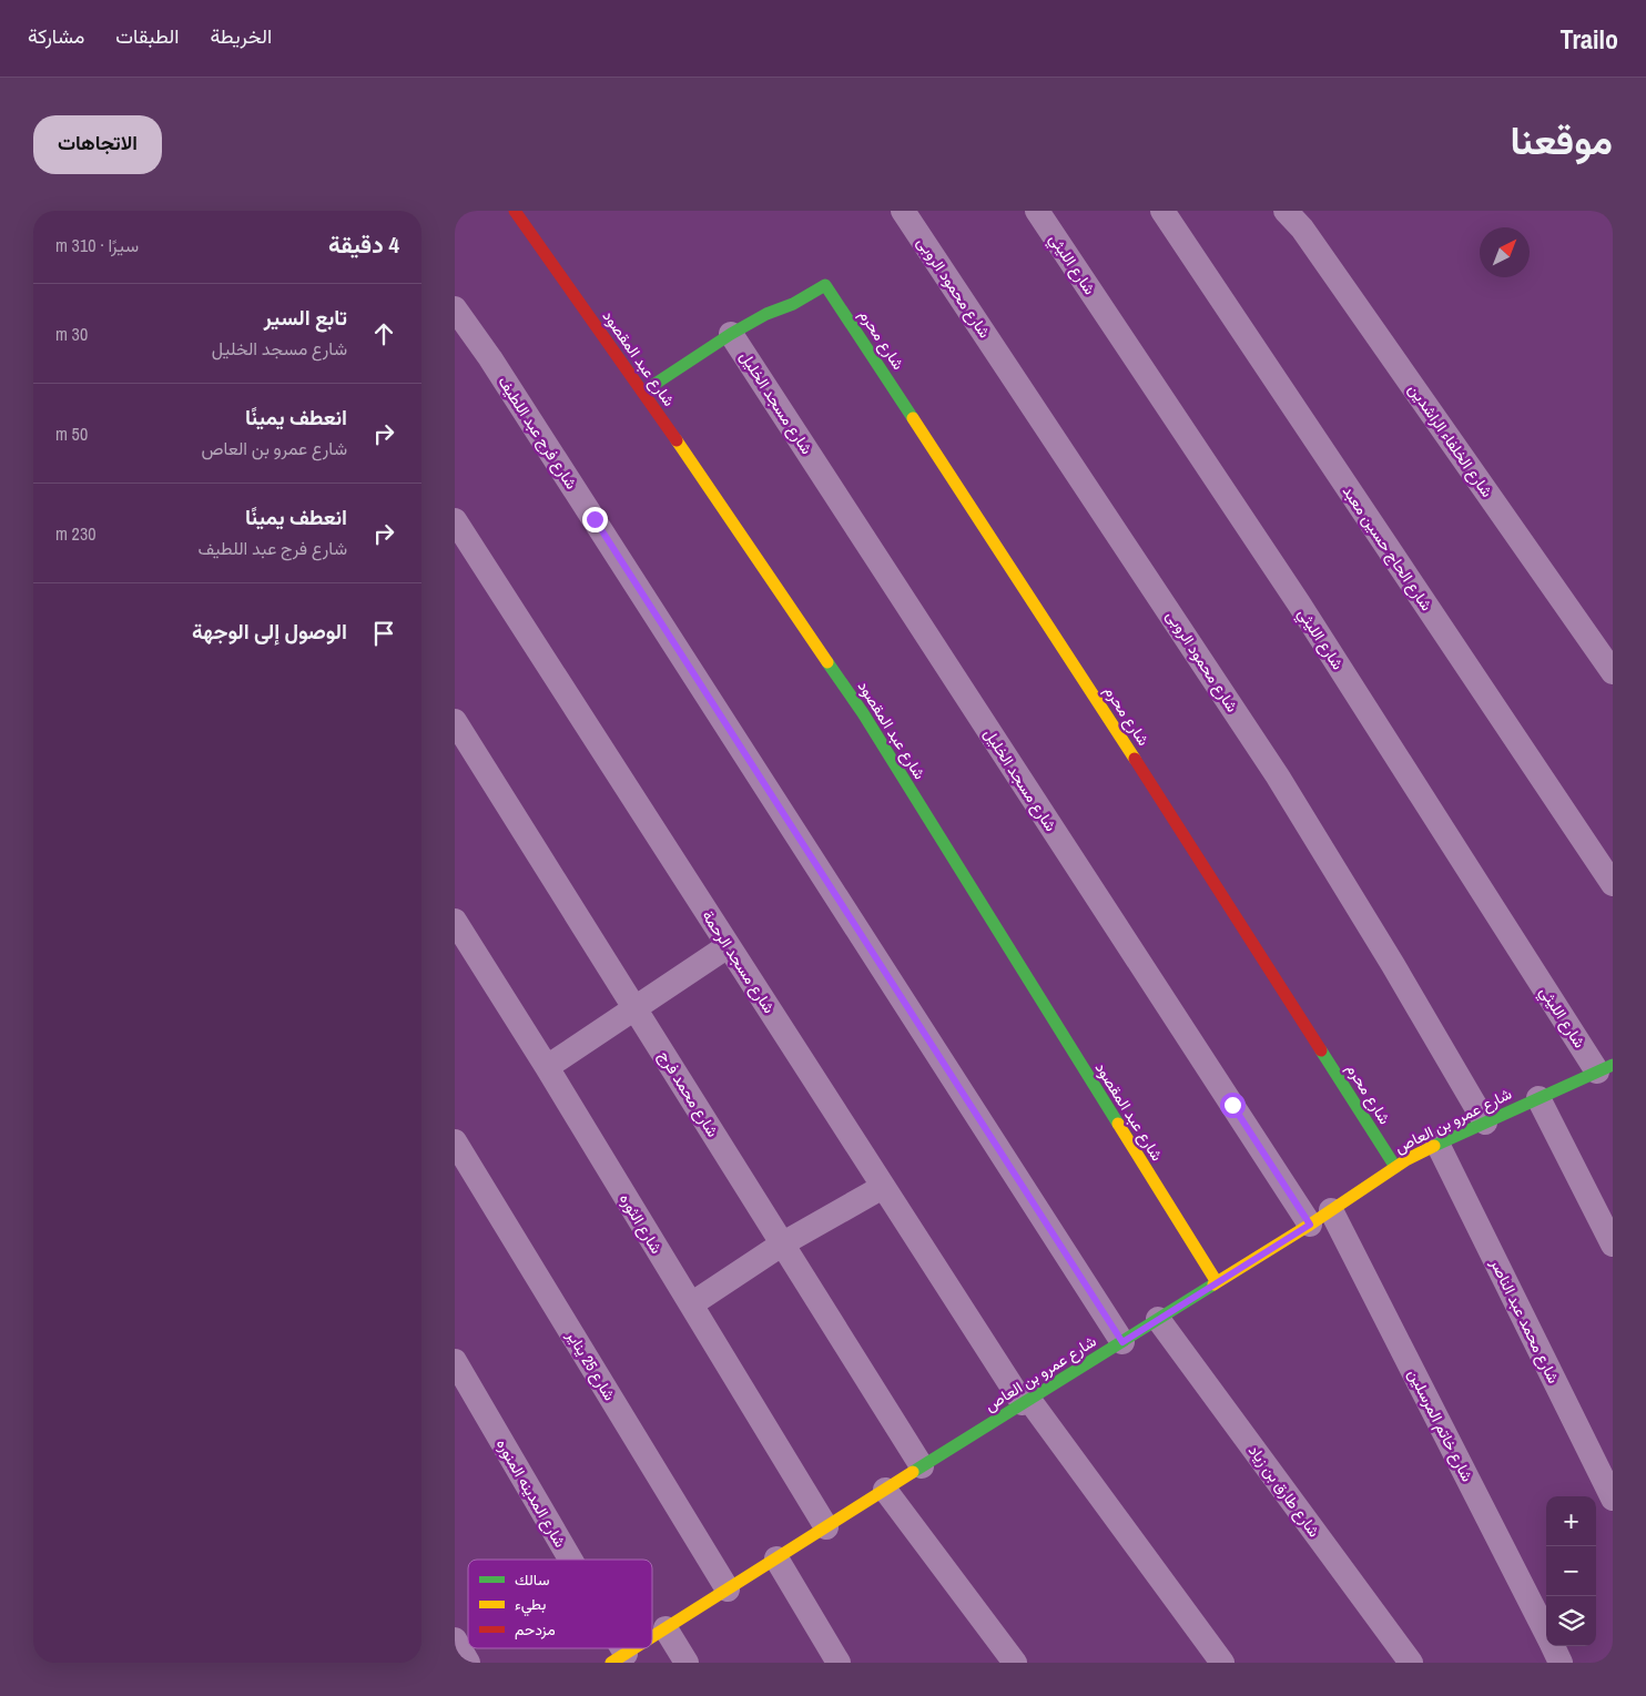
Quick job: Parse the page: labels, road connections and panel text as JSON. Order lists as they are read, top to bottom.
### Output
{
  "streets": {
    "street": [
      "شارع الليثي",
      "شارع محمود الروبى",
      "شارع محرم",
      "شارع عبد المقصود",
      "شارع مسجد الخليل",
      "شارع فرج عبد اللطيف",
      "شارع الخلفاء الراشدين",
      "شارع الحاج حسين معبد",
      "شارع مسجد الرحمة",
      "شارع محمد فرج",
      "شارع عمرو بن العاص",
      "شارع الثوره",
      "شارع محمد عبد الناصر",
      "شارع 25 يناير",
      "شارع خاتم المرسلين",
      "شارع طارق بن زياد",
      "شارع المدينه المنوره"
    ]
  },
  "crossings": [
    ["شارع الليثي", "شارع عمرو بن العاص"],
    ["شارع محمود الروبى", "شارع عمرو بن العاص"],
    ["شارع محرم", "شارع مسجد الخليل"],
    ["شارع محرم", "شارع عمرو بن العاص"],
    ["شارع عبد المقصود", "شارع عمرو بن العاص"],
    ["شارع مسجد الخليل", "شارع عمرو بن العاص"],
    ["شارع فرج عبد اللطيف", "شارع عمرو بن العاص"],
    ["شارع مسجد الرحمة", "شارع عمرو بن العاص"],
    ["شارع محمد فرج", "شارع عمرو بن العاص"],
    ["شارع عمرو بن العاص", "شارع الثوره"],
    ["شارع عمرو بن العاص", "شارع محمد عبد الناصر"],
    ["شارع عمرو بن العاص", "شارع 25 يناير"],
    ["شارع عمرو بن العاص", "شارع خاتم المرسلين"],
    ["شارع عمرو بن العاص", "شارع طارق بن زياد"]
  ],
  "legend": ["سالك", "بطيء", "مزدحم"],
  "north": "top right",
  "page": {
    "header": "Trailo",
    "nav": ["الخريطة", "الطبقات", "مشاركة"],
    "title": "موقعنا",
    "buttons": "الاتجاهات",
    "heading": ["4 دقيقة", "سيرًا · 310 m"],
    "list": [
      ["تابع السير", "شارع مسجد الخليل", "30 m"],
      ["انعطف يمينًا", "شارع عمرو بن العاص", "50 m"],
      ["انعطف يمينًا", "شارع فرج عبد اللطيف", "230 m"],
      "الوصول إلى الوجهة"
    ],
    "map_buttons": ["+", "−"]
  }
}
